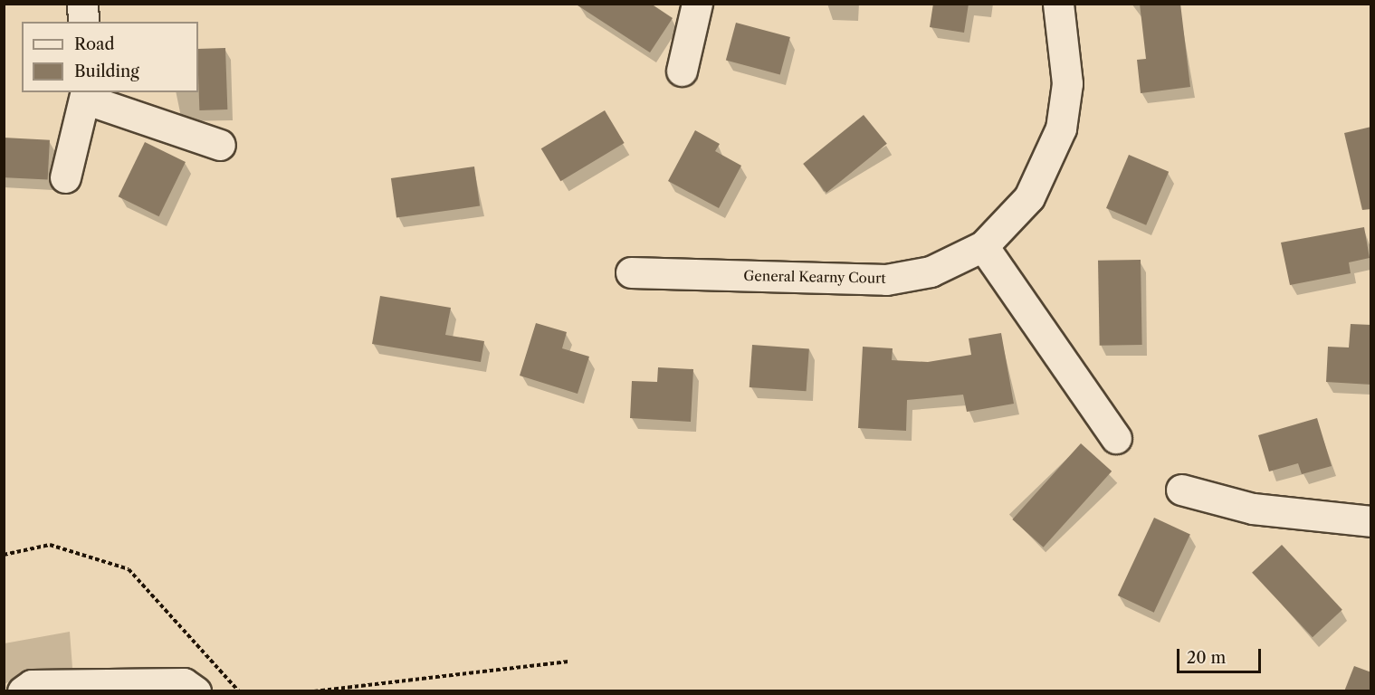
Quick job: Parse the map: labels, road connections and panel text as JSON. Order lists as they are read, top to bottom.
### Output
{
  "streets": {
    "street": ["General Kearny Court"]
  },
  "legend": ["Road", "Building"],
  "scale_bar": "20 m"
}
